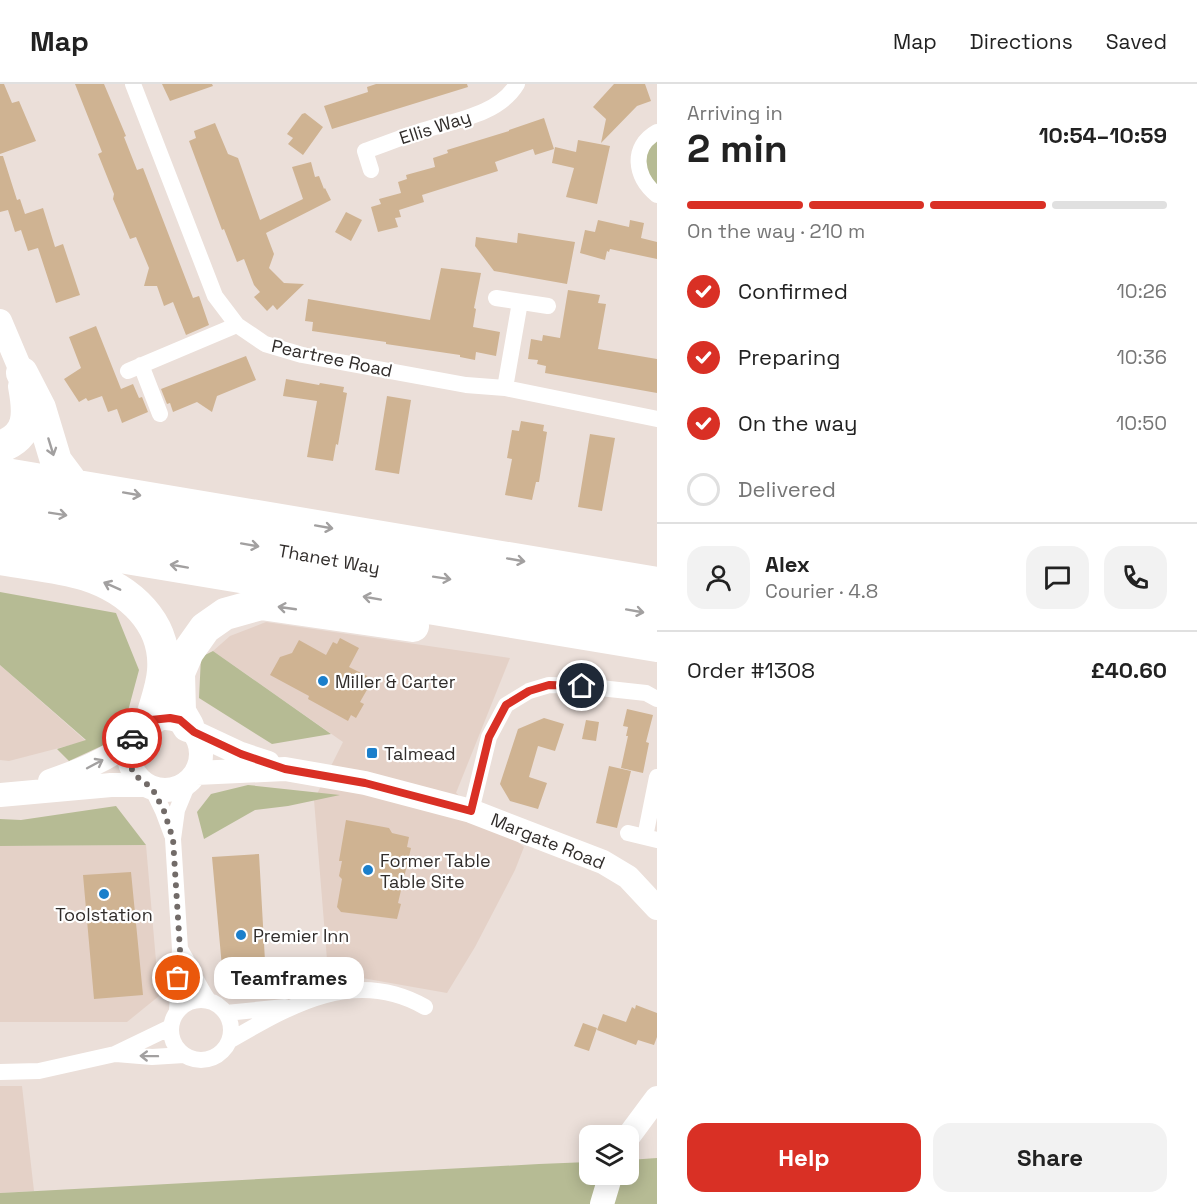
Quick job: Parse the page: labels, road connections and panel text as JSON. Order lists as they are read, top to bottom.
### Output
{
  "streets": {
    "highway": ["Thanet Way"],
    "street": ["Ellis Way", "Peartree Road", "Margate Road"]
  },
  "places": {
    "other": [
      "Miller & Carter",
      "Former Table Table Site",
      "Toolstation",
      "Premier Inn",
      "Teamframes"
    ],
    "transit": ["Talmead"]
  },
  "page": {
    "header": "Map",
    "nav": ["Map", "Directions", "Saved"],
    "heading": ["2 min", "Arriving in", "10:54–10:59"],
    "panel": [
      "Alex",
      "Courier · 4.8",
      "Order #1308",
      "£40.60"
    ],
    "bar": "On the way · 210 m",
    "list": [
      ["Confirmed", "10:26"],
      ["Preparing", "10:36"],
      ["On the way", "10:50"],
      "Delivered"
    ],
    "bubble": "Teamframes",
    "buttons": ["Help", "Share"]
  }
}
